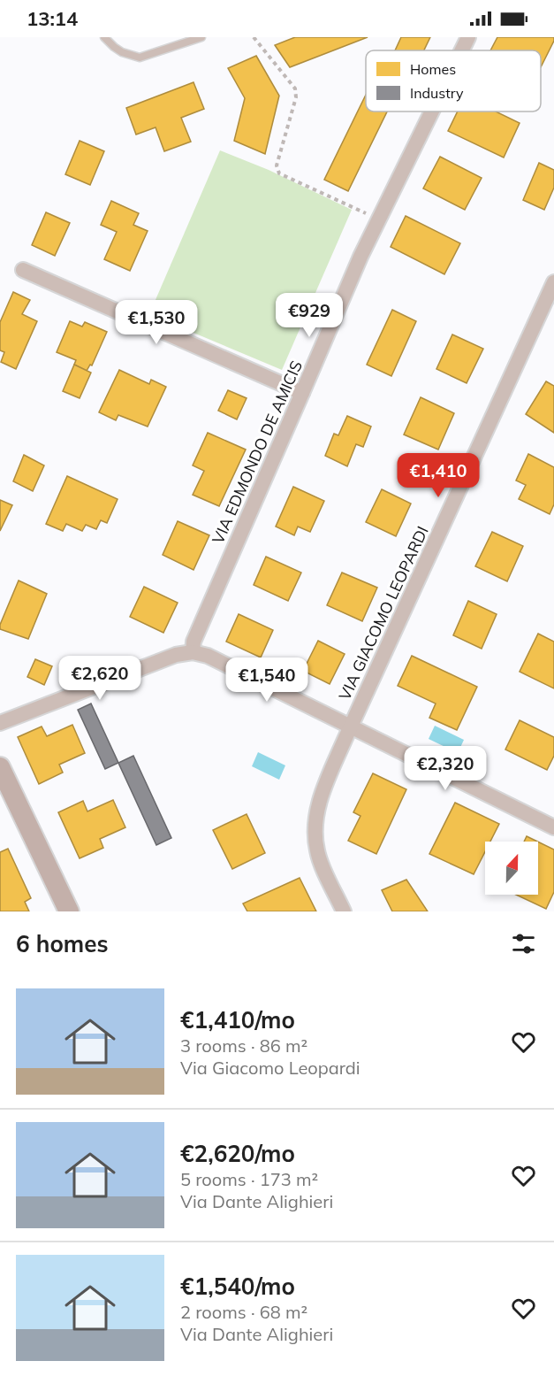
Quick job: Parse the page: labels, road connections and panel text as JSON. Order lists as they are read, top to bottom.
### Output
{
  "streets": {
    "street": ["VIA EDMONDO DE AMICIS", "VIA GIACOMO LEOPARDI"]
  },
  "legend": ["Homes", "Industry"],
  "north": "top",
  "page": {
    "status": "13:14",
    "price": [
      "€929",
      "€1,530",
      "€1,410",
      "€2,620",
      "€1,540",
      "€2,320"
    ],
    "heading": "6 homes",
    "list": [
      {
        "name": "€1,410/mo",
        "note": "3 rooms · 86 m² · Via Giacomo Leopardi"
      },
      {
        "name": "€2,620/mo",
        "note": "5 rooms · 173 m² · Via Dante Alighieri"
      },
      {
        "name": "€1,540/mo",
        "note": "2 rooms · 68 m² · Via Dante Alighieri"
      }
    ]
  }
}
